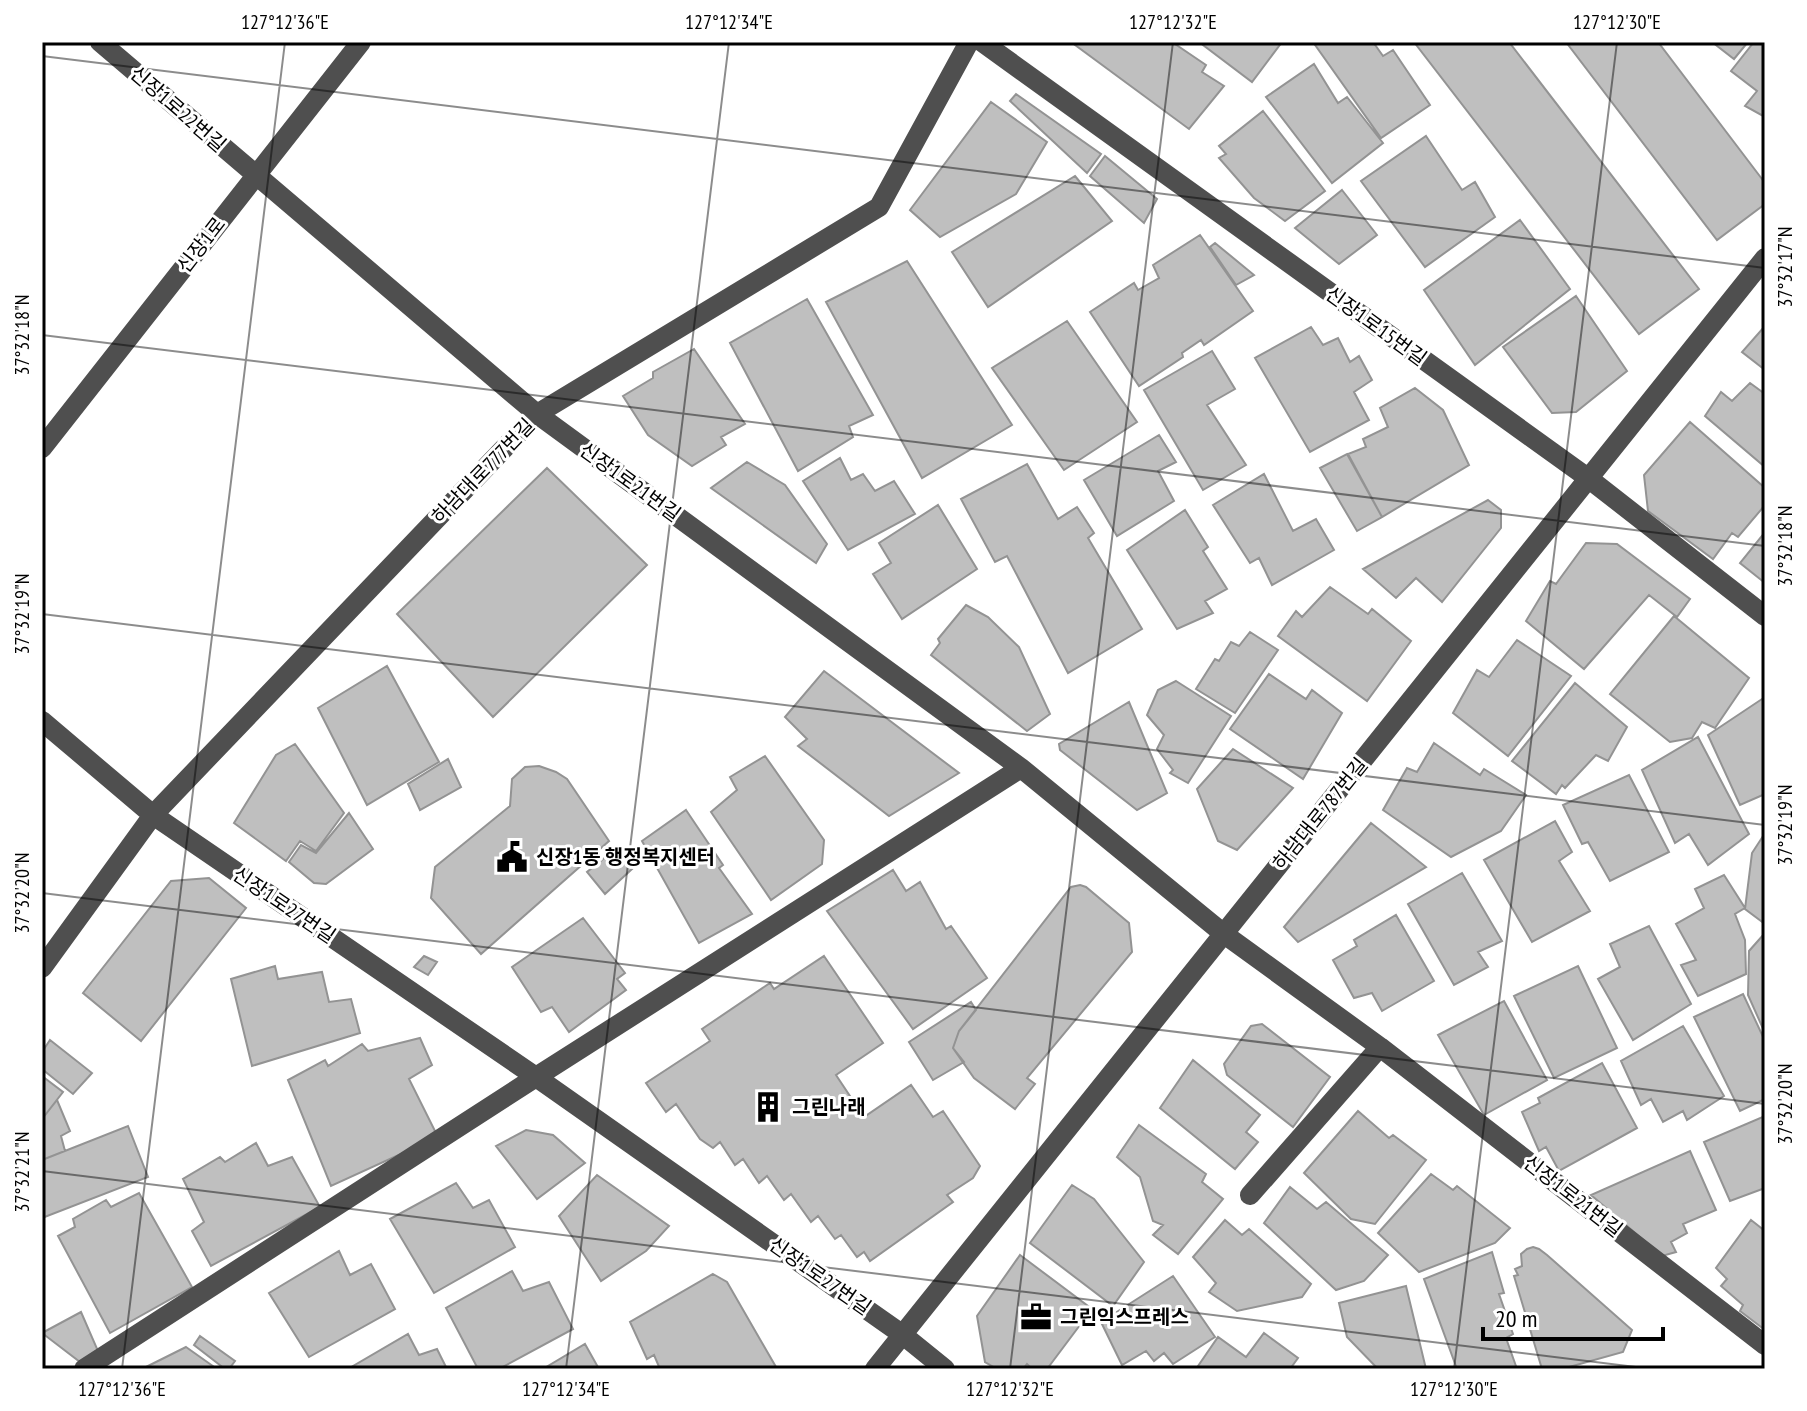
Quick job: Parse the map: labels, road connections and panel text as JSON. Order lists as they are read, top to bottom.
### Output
{
  "streets": {
    "street": [
      "신장1로22번길",
      "신장1로",
      "신장1로15번길",
      "하남대로777번길",
      "신장1로21번길",
      "하남대로787번길",
      "신장1로27번길"
    ]
  },
  "crossings": [
    ["신장1로22번길", "신장1로"],
    ["신장1로22번길", "신장1로21번길"],
    ["신장1로", "신장1로21번길"],
    ["신장1로15번길", "하남대로787번길"],
    ["하남대로777번길", "신장1로21번길"],
    ["하남대로777번길", "신장1로27번길"],
    ["신장1로21번길", "하남대로787번길"],
    ["하남대로787번길", "신장1로27번길"]
  ],
  "places": {
    "public building": ["신장1동 행정복지센터"],
    "building": ["그린나래"],
    "office": ["그린익스프레스"]
  },
  "scale_bar": "20 m",
  "coordinates": [
    "127°12'36\"E",
    "127°12'34\"E",
    "127°12'32\"E",
    "127°12'30\"E",
    "37°32'17\"N",
    "37°32'18\"N",
    "37°32'19\"N",
    "37°32'20\"N",
    "37°32'21\"N"
  ]
}
